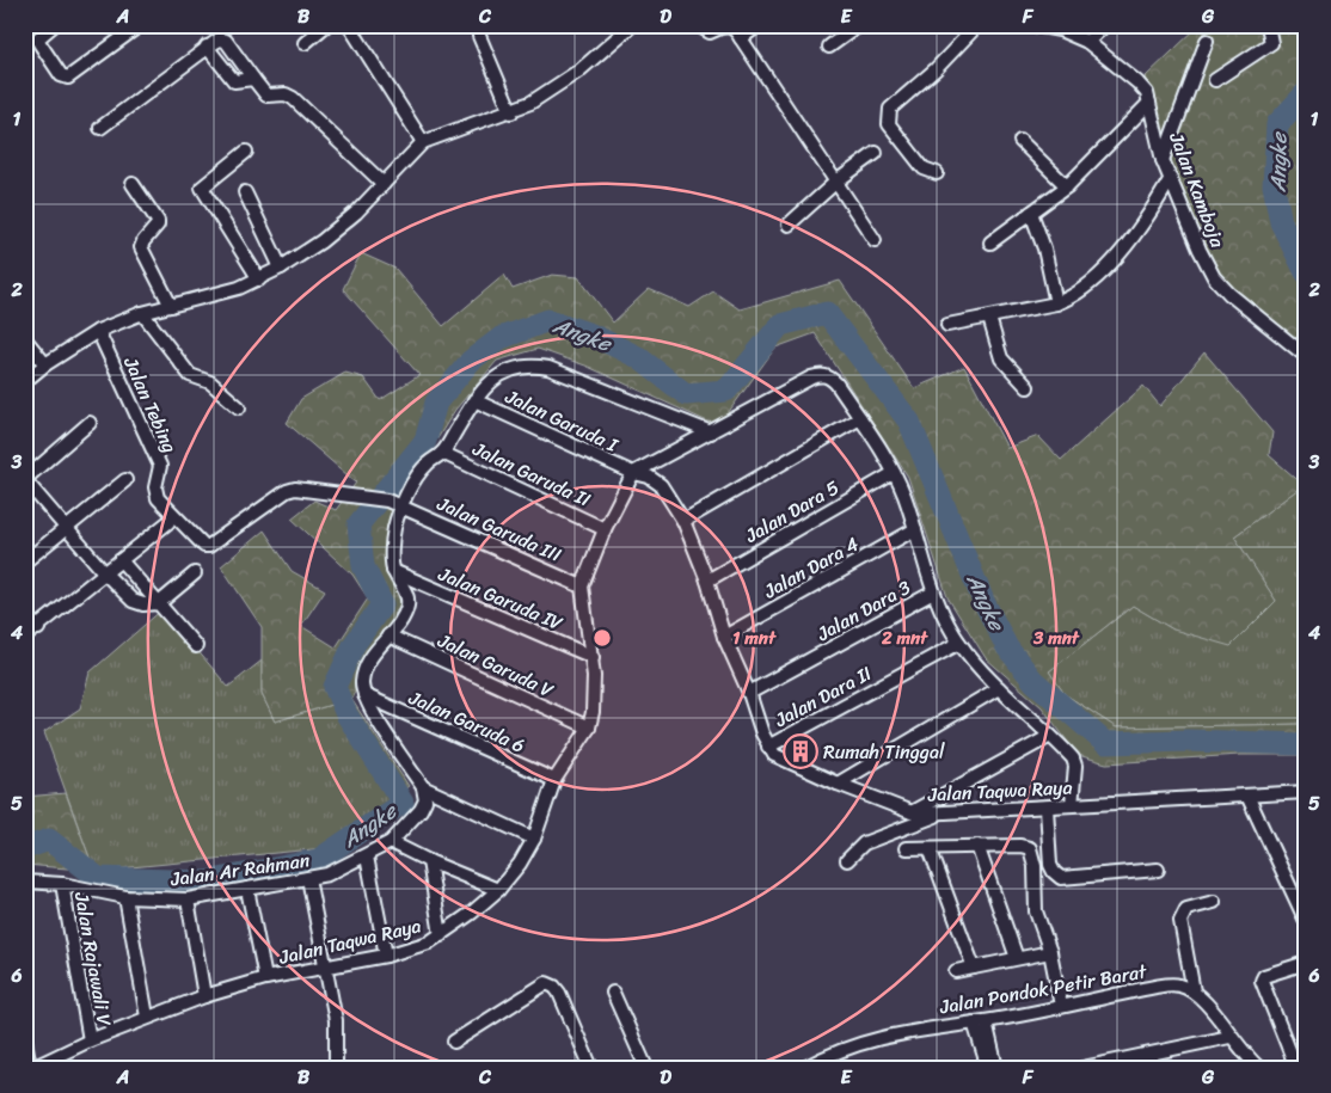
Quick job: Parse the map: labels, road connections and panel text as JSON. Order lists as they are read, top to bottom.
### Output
{
  "streets": {
    "street": [
      "Jalan Kamboja",
      "Jalan Tebing",
      "Jalan Garuda I",
      "Jalan Garuda II",
      "Jalan Dara 5",
      "Jalan Garuda III",
      "Jalan Dara 4",
      "Jalan Garuda IV",
      "Jalan Dara 3",
      "Jalan Garuda V",
      "Jalan Dara II",
      "Jalan Garuda 6",
      "Jalan Taqwa Raya",
      "Jalan Ar Rahman",
      "Jalan Rajawali V",
      "Jalan Pondok Petir Barat"
    ]
  },
  "crossings": [
    ["Jalan Tebing", "Jalan Garuda III"],
    ["Jalan Garuda I", "Jalan Taqwa Raya"],
    ["Jalan Garuda II", "Jalan Taqwa Raya"],
    ["Jalan Garuda III", "Jalan Taqwa Raya"],
    ["Jalan Garuda IV", "Jalan Taqwa Raya"],
    ["Jalan Garuda V", "Jalan Taqwa Raya"],
    ["Jalan Dara II", "Jalan Taqwa Raya"],
    ["Jalan Garuda 6", "Jalan Taqwa Raya"],
    ["Jalan Taqwa Raya", "Jalan Rajawali V"],
    ["Jalan Ar Rahman", "Jalan Rajawali V"]
  ],
  "water": ["Angke"],
  "places": {
    "building": ["Rumah Tinggal"]
  },
  "grid": {
    "columns": [
      "A",
      "B",
      "C",
      "D",
      "E",
      "F",
      "G"
    ],
    "rows": [
      "1",
      "2",
      "3",
      "4",
      "5",
      "6"
    ]
  },
  "rings": ["1 mnt", "2 mnt", "3 mnt"]
}
